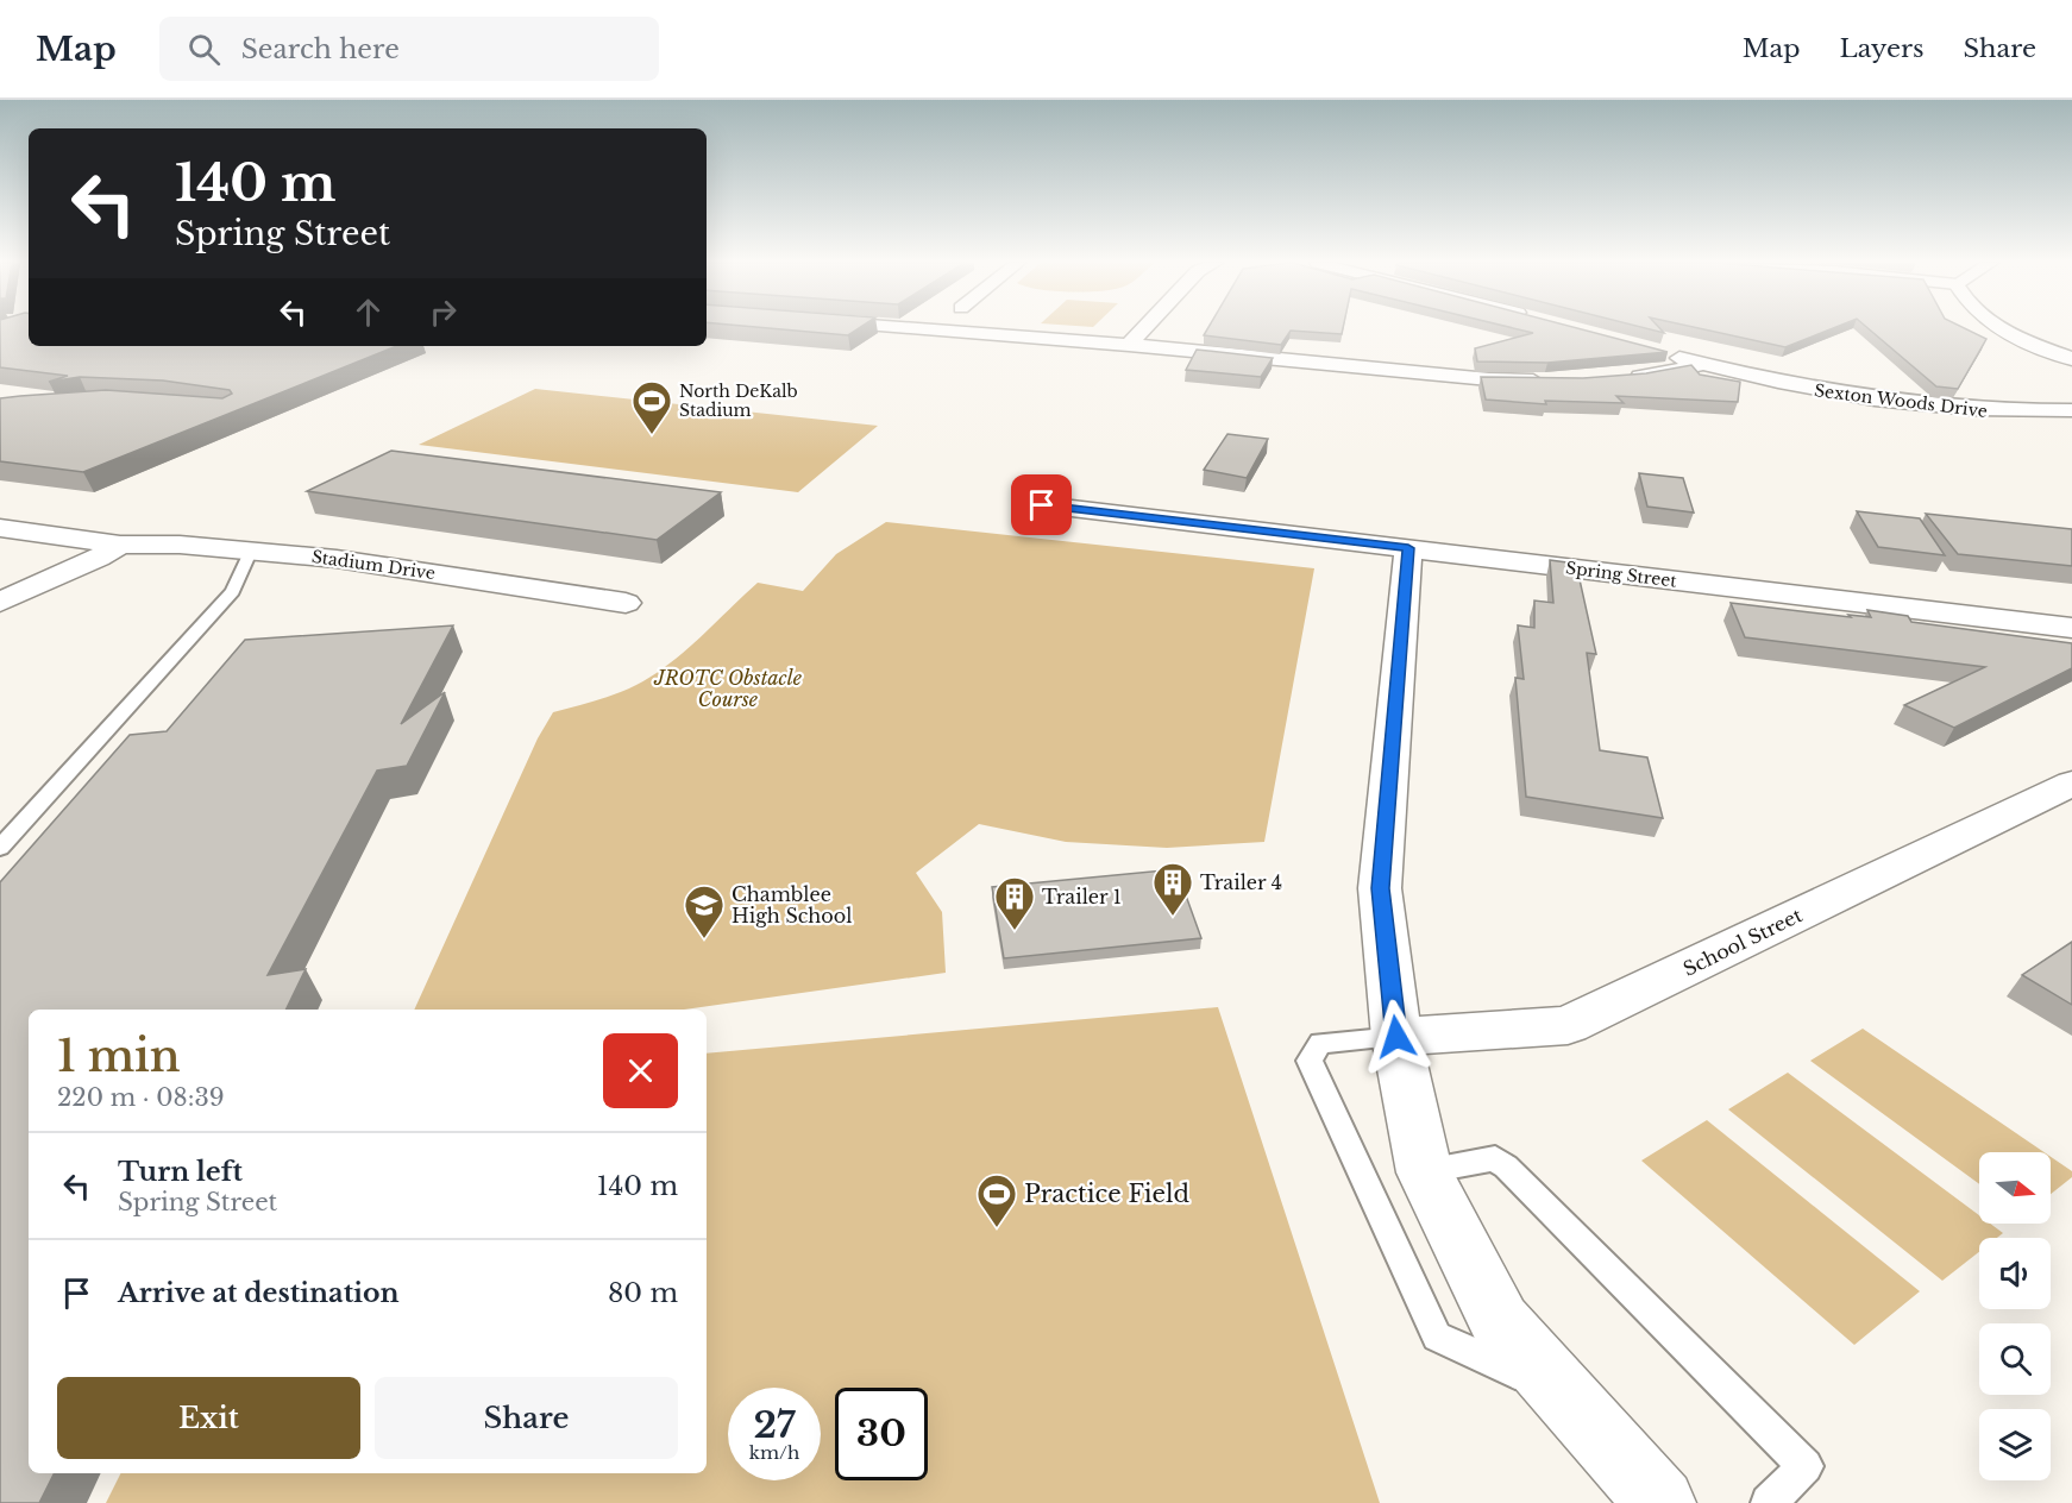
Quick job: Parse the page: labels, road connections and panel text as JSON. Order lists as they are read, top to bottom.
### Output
{
  "streets": {
    "street": [
      "Sexton Woods Drive",
      "Stadium Drive",
      "Spring Street",
      "School Street"
    ]
  },
  "parks": ["JROTC Obstacle Course"],
  "places": {
    "sports": ["North DeKalb Stadium", "Practice Field"],
    "building": ["Trailer 4", "Trailer 1"],
    "school or university": ["Chamblee High School"]
  },
  "north": "right",
  "page": {
    "header": "Map",
    "search": "Search here",
    "nav": ["Map", "Layers", "Share"],
    "turn": ["140 m", "Spring Street"],
    "heading": ["1 min", "220 m · 08:39"],
    "list": [
      {
        "name": "Turn left",
        "note": "Spring Street",
        "value": "140 m"
      },
      {
        "name": "Arrive at destination",
        "value": "80 m"
      }
    ],
    "buttons": ["Exit", "Share"],
    "speed": "27 km/h",
    "limit": "30"
  }
}
